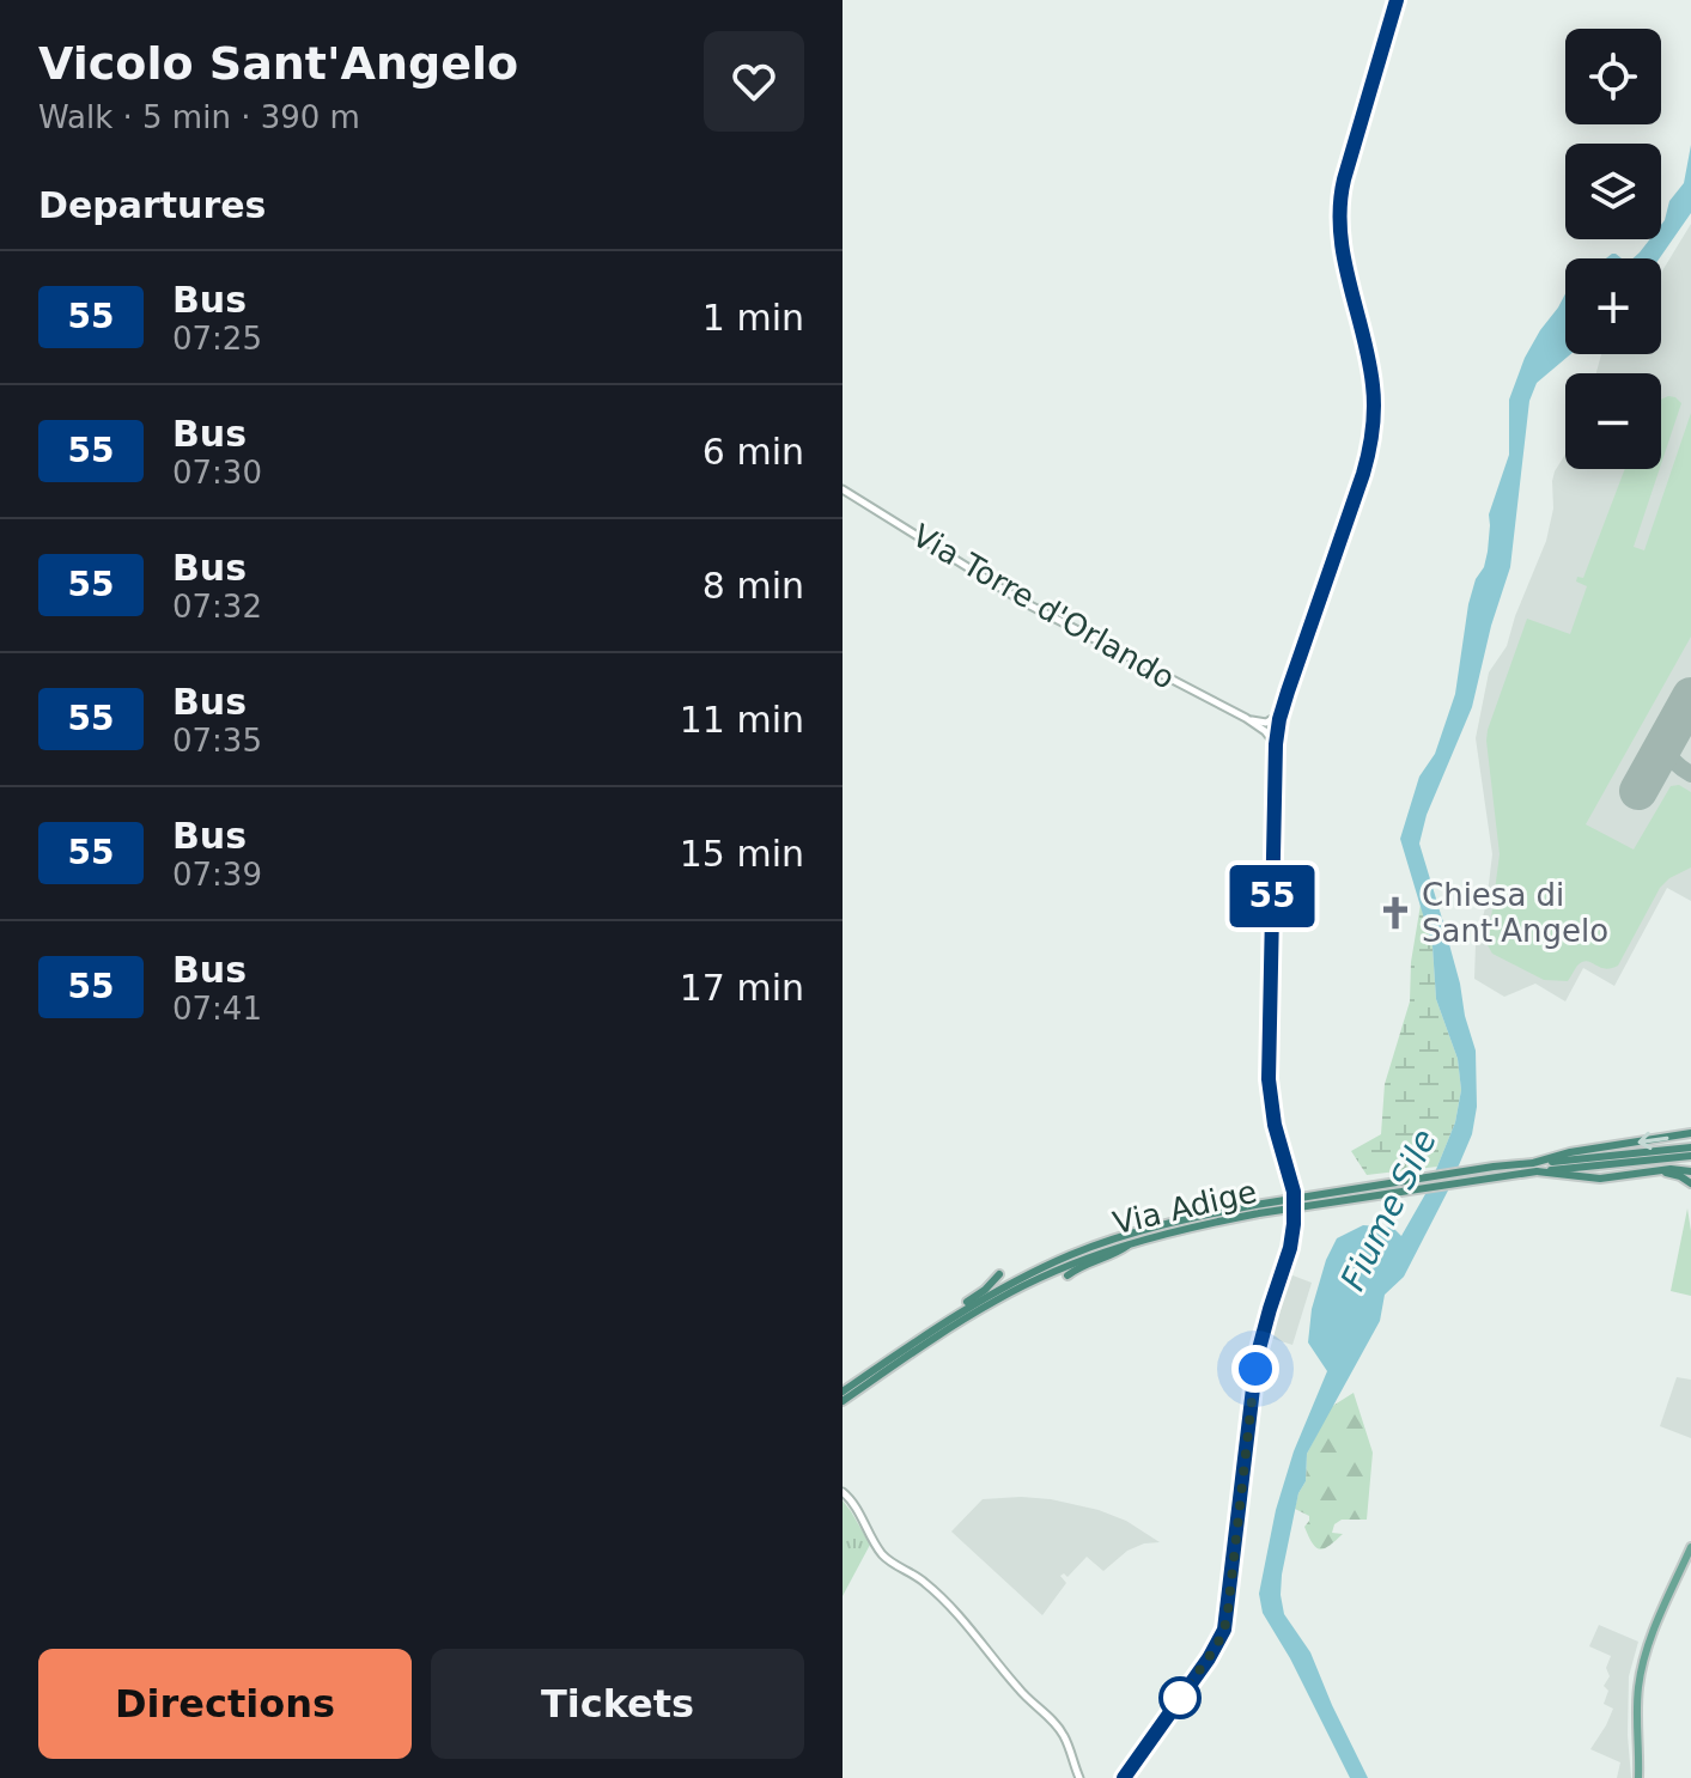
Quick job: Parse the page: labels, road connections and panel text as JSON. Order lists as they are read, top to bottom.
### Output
{
  "streets": {
    "highway": ["Via Adige"],
    "street": ["Via Torre d'Orlando"]
  },
  "water": ["Fiume Sile"],
  "places": {
    "church": ["Chiesa di Sant'Angelo"]
  },
  "lines": ["bus line 55"],
  "page": {
    "heading": [
      ["Vicolo Sant'Angelo", "Walk · 5 min · 390 m"],
      "Departures"
    ],
    "on_map": "55",
    "map_buttons": ["+", "−"],
    "list": [
      {
        "mark": "55",
        "name": "Bus",
        "note": "07:25",
        "value": "1 min"
      },
      {
        "mark": "55",
        "name": "Bus",
        "note": "07:30",
        "value": "6 min"
      },
      {
        "mark": "55",
        "name": "Bus",
        "note": "07:32",
        "value": "8 min"
      },
      {
        "mark": "55",
        "name": "Bus",
        "note": "07:35",
        "value": "11 min"
      },
      {
        "mark": "55",
        "name": "Bus",
        "note": "07:39",
        "value": "15 min"
      },
      {
        "mark": "55",
        "name": "Bus",
        "note": "07:41",
        "value": "17 min"
      }
    ],
    "buttons": ["Directions", "Tickets"]
  }
}
